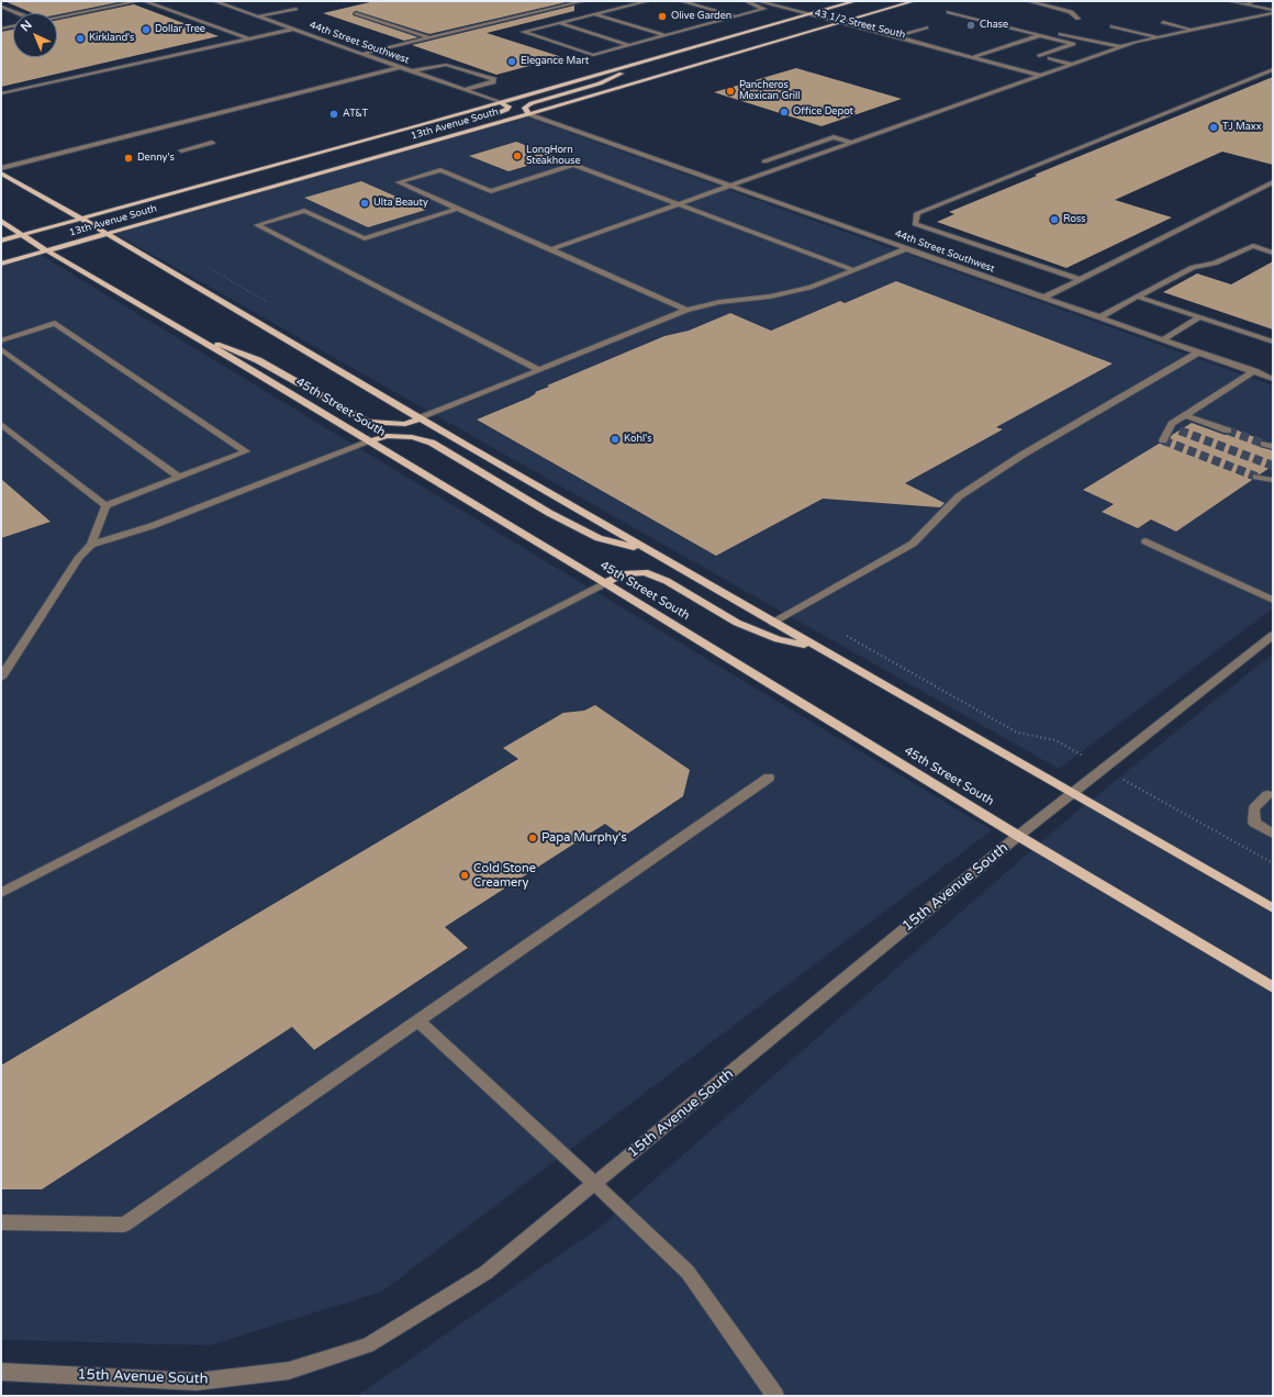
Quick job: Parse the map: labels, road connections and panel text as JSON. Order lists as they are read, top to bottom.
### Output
{
  "streets": {
    "main road": ["13th Avenue South", "45th Street South"],
    "street": ["43 1/2 Street South", "44th Street Southwest", "15th Avenue South"]
  },
  "crossings": [
    ["43 1/2 Street South", "13th Avenue South"],
    ["44th Street Southwest", "13th Avenue South"],
    ["13th Avenue South", "45th Street South"],
    ["45th Street South", "15th Avenue South"]
  ],
  "places": [
    "Olive Garden",
    "Chase",
    "Dollar Tree",
    "Kirkland's",
    "Elegance Mart",
    "Pancheros Mexican Grill",
    "Office Depot",
    "AT&T",
    "TJ Maxx",
    "LongHorn Steakhouse",
    "Denny's",
    "Ulta Beauty",
    "Ross",
    "Kohl's",
    "Papa Murphy's",
    "Cold Stone Creamery"
  ],
  "north": "top left"
}
